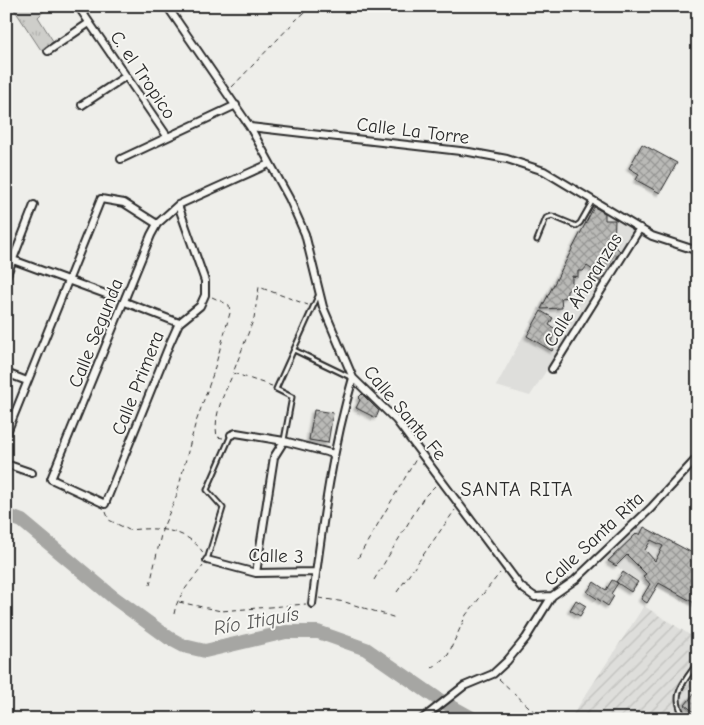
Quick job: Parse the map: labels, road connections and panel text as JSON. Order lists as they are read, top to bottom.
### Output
{
  "streets": {
    "street": [
      "C. el Tropico",
      "Calle La Torre",
      "Calle Añoranzas",
      "Calle Segunda",
      "Calle Primera",
      "Calle Santa Fe",
      "Calle Santa Rita",
      "Calle 3"
    ]
  },
  "crossings": [
    ["Calle La Torre", "Calle Añoranzas"],
    ["Calle La Torre", "Calle Santa Fe"],
    ["Calle Segunda", "Calle Primera"],
    ["Calle Santa Fe", "Calle Santa Rita"]
  ],
  "districts": ["SANTA RITA"],
  "water": ["Río Itiquís"]
}
